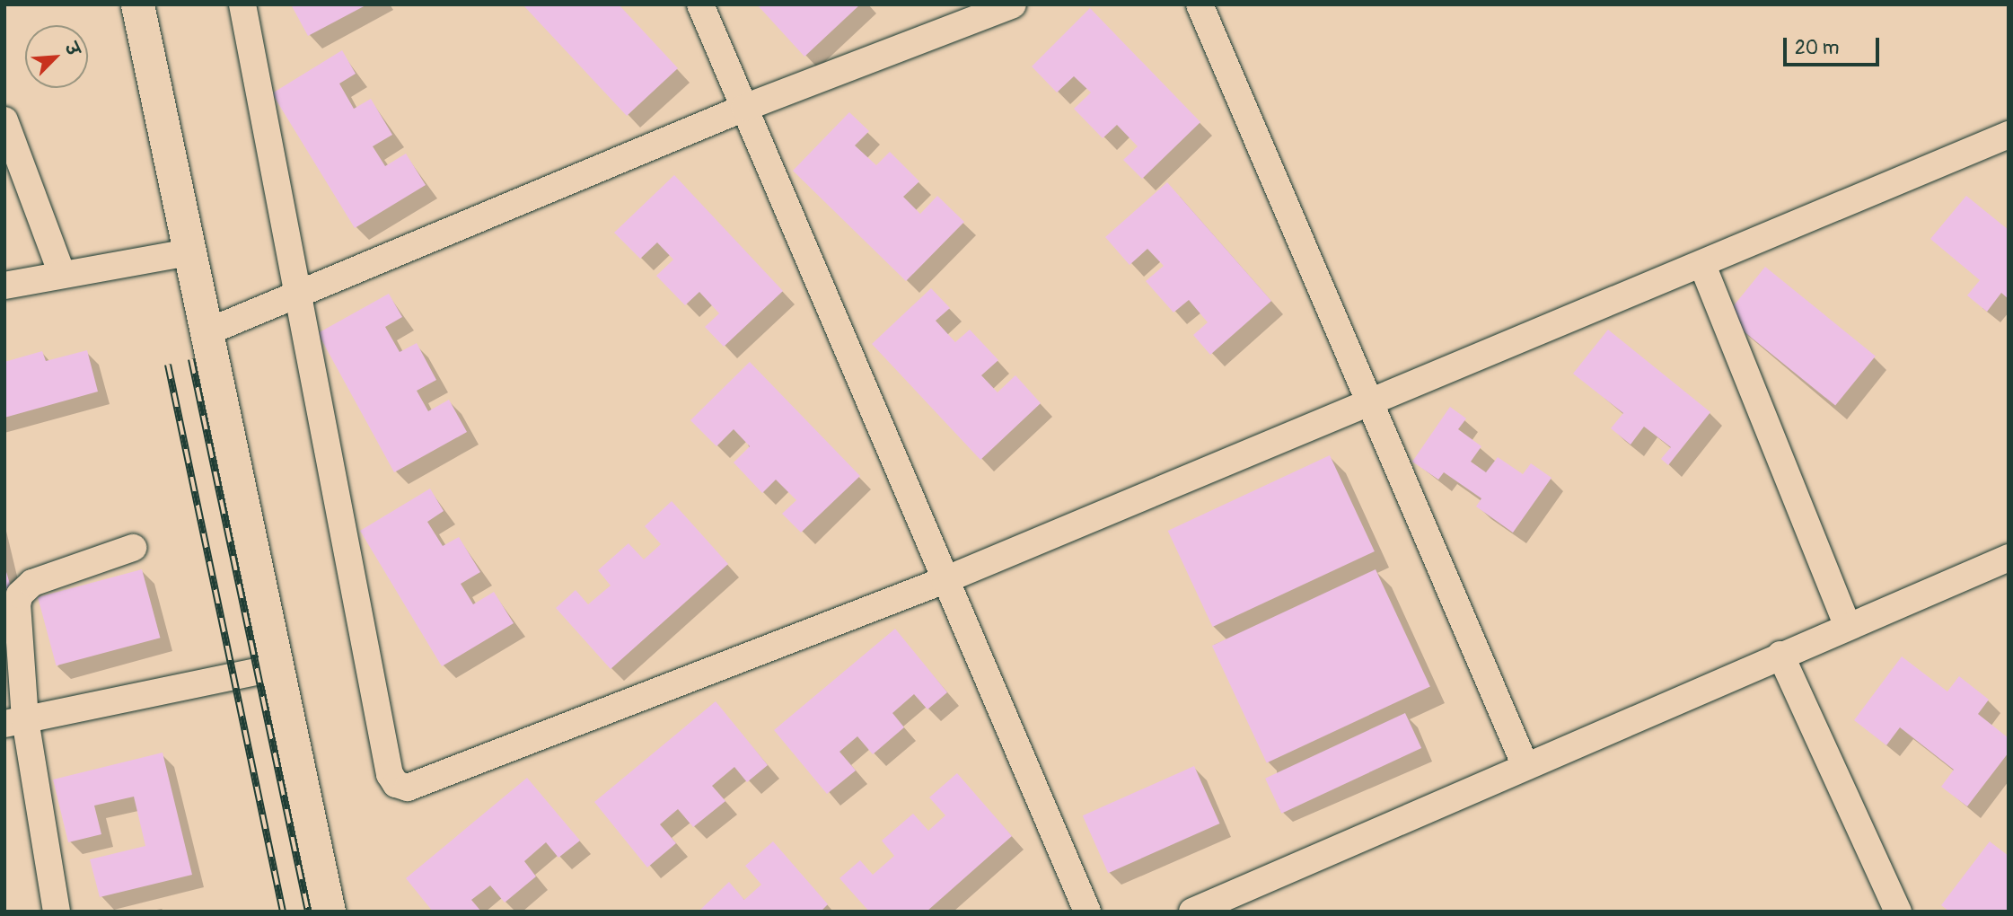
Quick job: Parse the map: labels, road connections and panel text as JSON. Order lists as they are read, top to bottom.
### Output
{
  "scale_bar": "20 m",
  "north": "top right"
}
